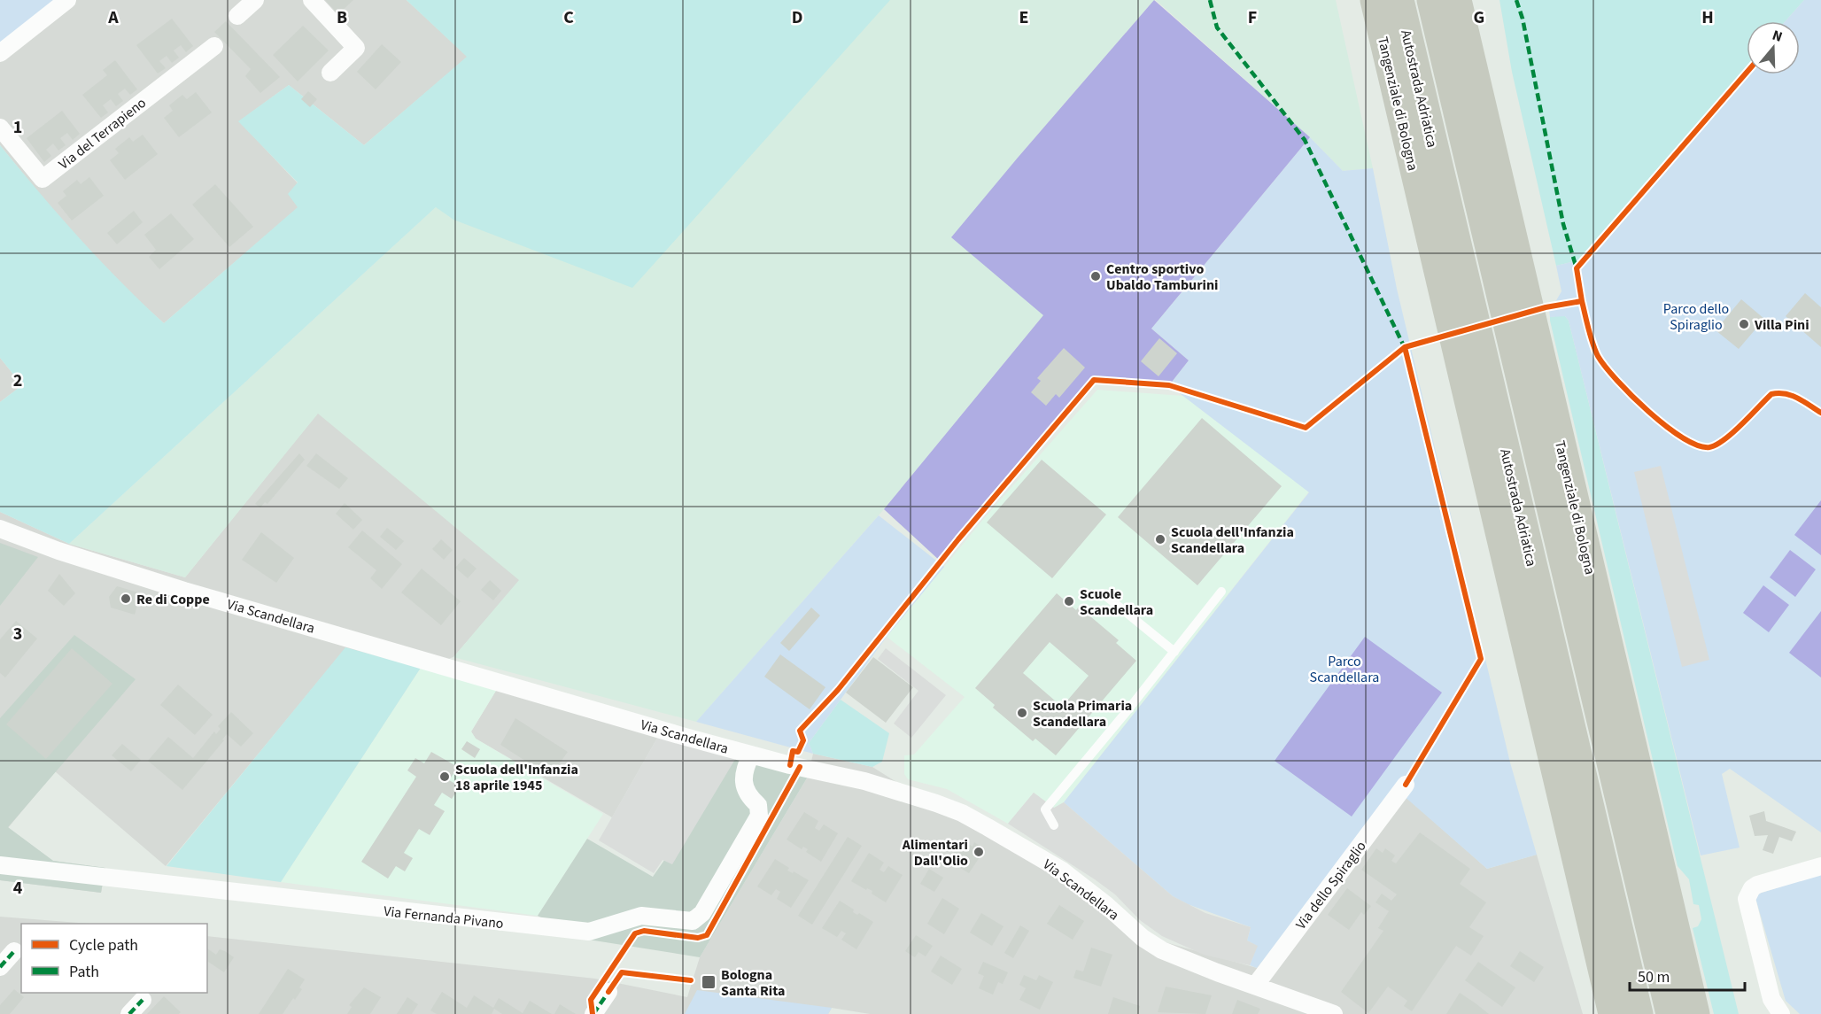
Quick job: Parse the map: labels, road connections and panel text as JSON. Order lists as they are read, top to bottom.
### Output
{
  "streets": {
    "highway": ["Autostrada Adriatica", "Tangenziale di Bologna"],
    "street": [
      "Via del Terrapieno",
      "Via Scandellara",
      "Via dello Spiraglio",
      "Via Fernanda Pivano"
    ]
  },
  "crossings": [
    ["Via Scandellara", "Via dello Spiraglio"],
    ["Via Scandellara", "Via Fernanda Pivano"]
  ],
  "parks": ["Parco dello Spiraglio", "Parco Scandellara"],
  "places": {
    "other": [
      "Centro sportivo Ubaldo Tamburini",
      "Villa Pini",
      "Scuola dell'Infanzia Scandellara",
      "Re di Coppe",
      "Scuole Scandellara",
      "Scuola Primaria Scandellara",
      "Scuola dell'Infanzia 18 aprile 1945",
      "Alimentari Dall'Olio"
    ],
    "transit": ["Bologna Santa Rita"]
  },
  "legend": ["Cycle path", "Path"],
  "scale_bar": "50 m",
  "north": "top",
  "grid": {
    "columns": [
      "A",
      "B",
      "C",
      "D",
      "E",
      "F",
      "G",
      "H"
    ],
    "rows": [
      "1",
      "2",
      "3",
      "4"
    ]
  }
}
